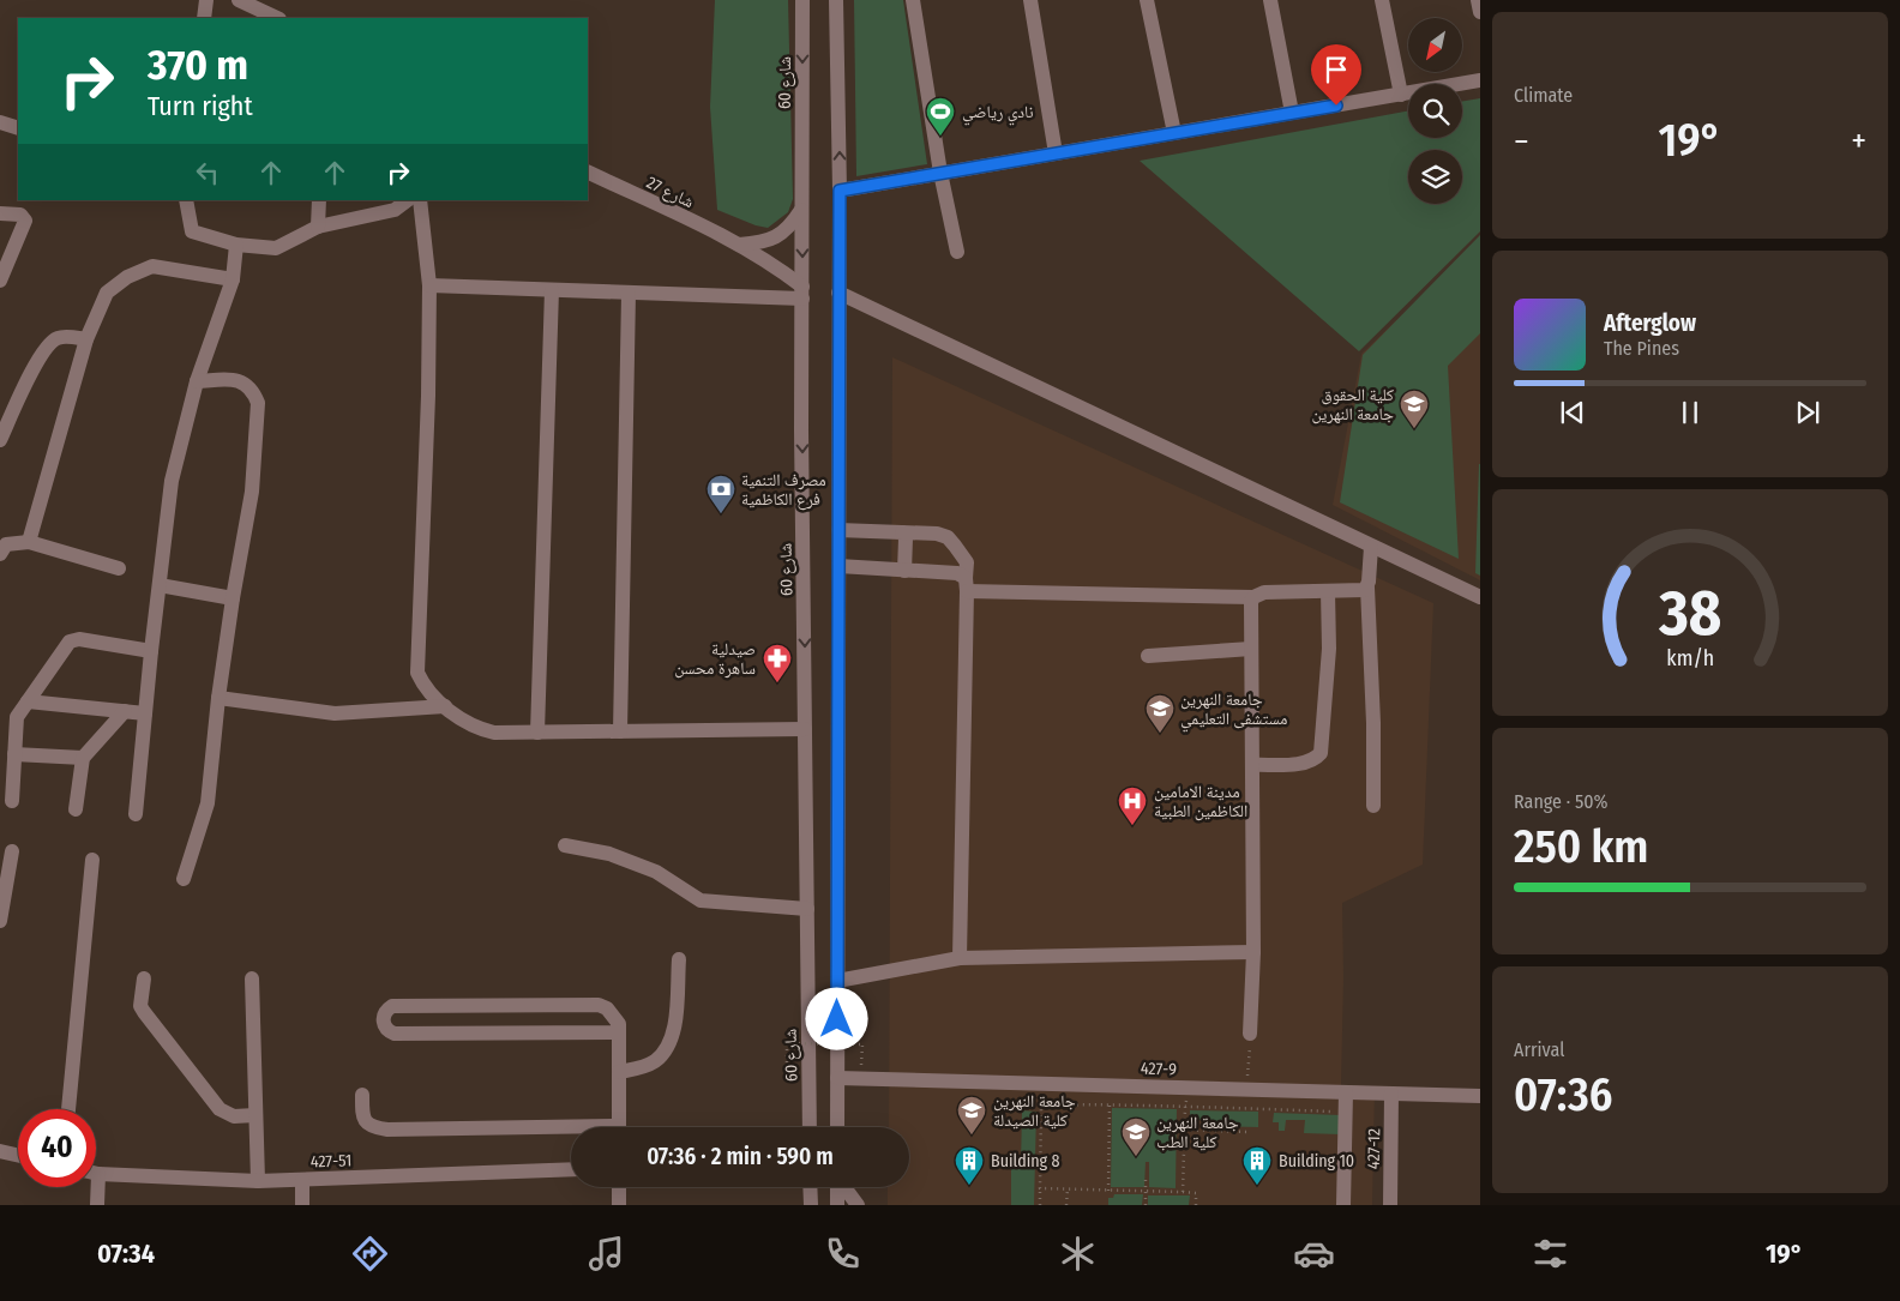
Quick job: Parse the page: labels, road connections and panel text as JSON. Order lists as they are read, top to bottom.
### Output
{
  "streets": {
    "street": [
      "شارع 60",
      "شارع 27",
      "427-9",
      "427-12",
      "427-51"
    ]
  },
  "crossings": [
    ["شارع 60", "شارع 27"],
    ["427-9", "427-12"]
  ],
  "places": {
    "sports": ["نادي رياضي"],
    "school or university": [
      "كلية الحقوق جامعة النهرين",
      "جامعة النهرين مستشفى التعليمي",
      "جامعة النهرين كلية الصيدلة",
      "جامعة النهرين كلية الطب"
    ],
    "bank": ["مصرف التنمية فرع الكاظمية"],
    "pharmacy": ["صيدلية ساهرة محسن"],
    "hospital": ["مدينة الامامين الكاظمين الطبية"],
    "building": ["Building 8", "Building 10"]
  },
  "north": "bottom left",
  "page": {
    "tile": [
      "Climate",
      ["Range · 50%", "250 km"],
      ["Arrival", "07:36"]
    ],
    "turn": ["370 m", "Turn right"],
    "heat": ["−", "19°", "+"],
    "song": ["Afterglow", "The Pines"],
    "limit": "40",
    "trip": "07:36 · 2 min · 590 m",
    "tabs": ["07:34", "19°"],
    "gauge": ["38", "km/h"]
  }
}
